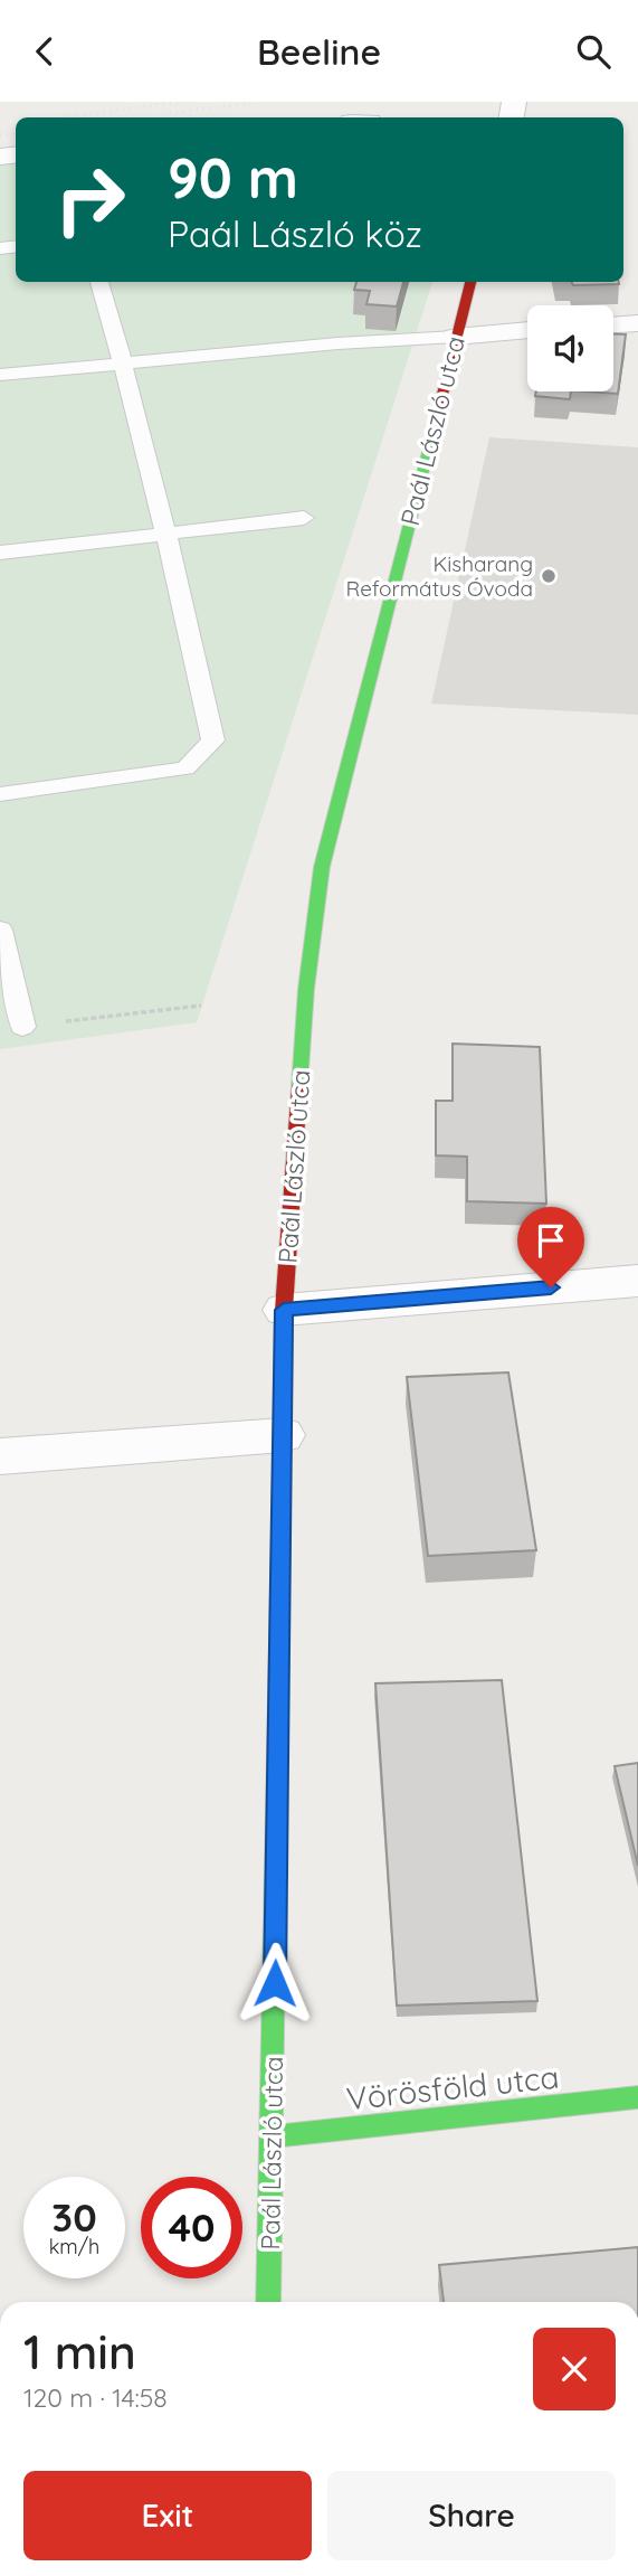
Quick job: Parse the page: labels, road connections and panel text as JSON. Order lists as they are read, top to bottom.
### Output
{
  "streets": {
    "street": ["Paál László utca", "Vörösföld utca"]
  },
  "crossings": [
    ["Paál László utca", "Vörösföld utca"]
  ],
  "places": ["Kisharang Református Óvoda"],
  "page": {
    "header": "Beeline",
    "turn": ["90 m", "Paál László köz"],
    "speed": "30 km/h",
    "limit": "40",
    "heading": ["1 min", "120 m · 14:58"],
    "buttons": ["Exit", "Share"]
  }
}
